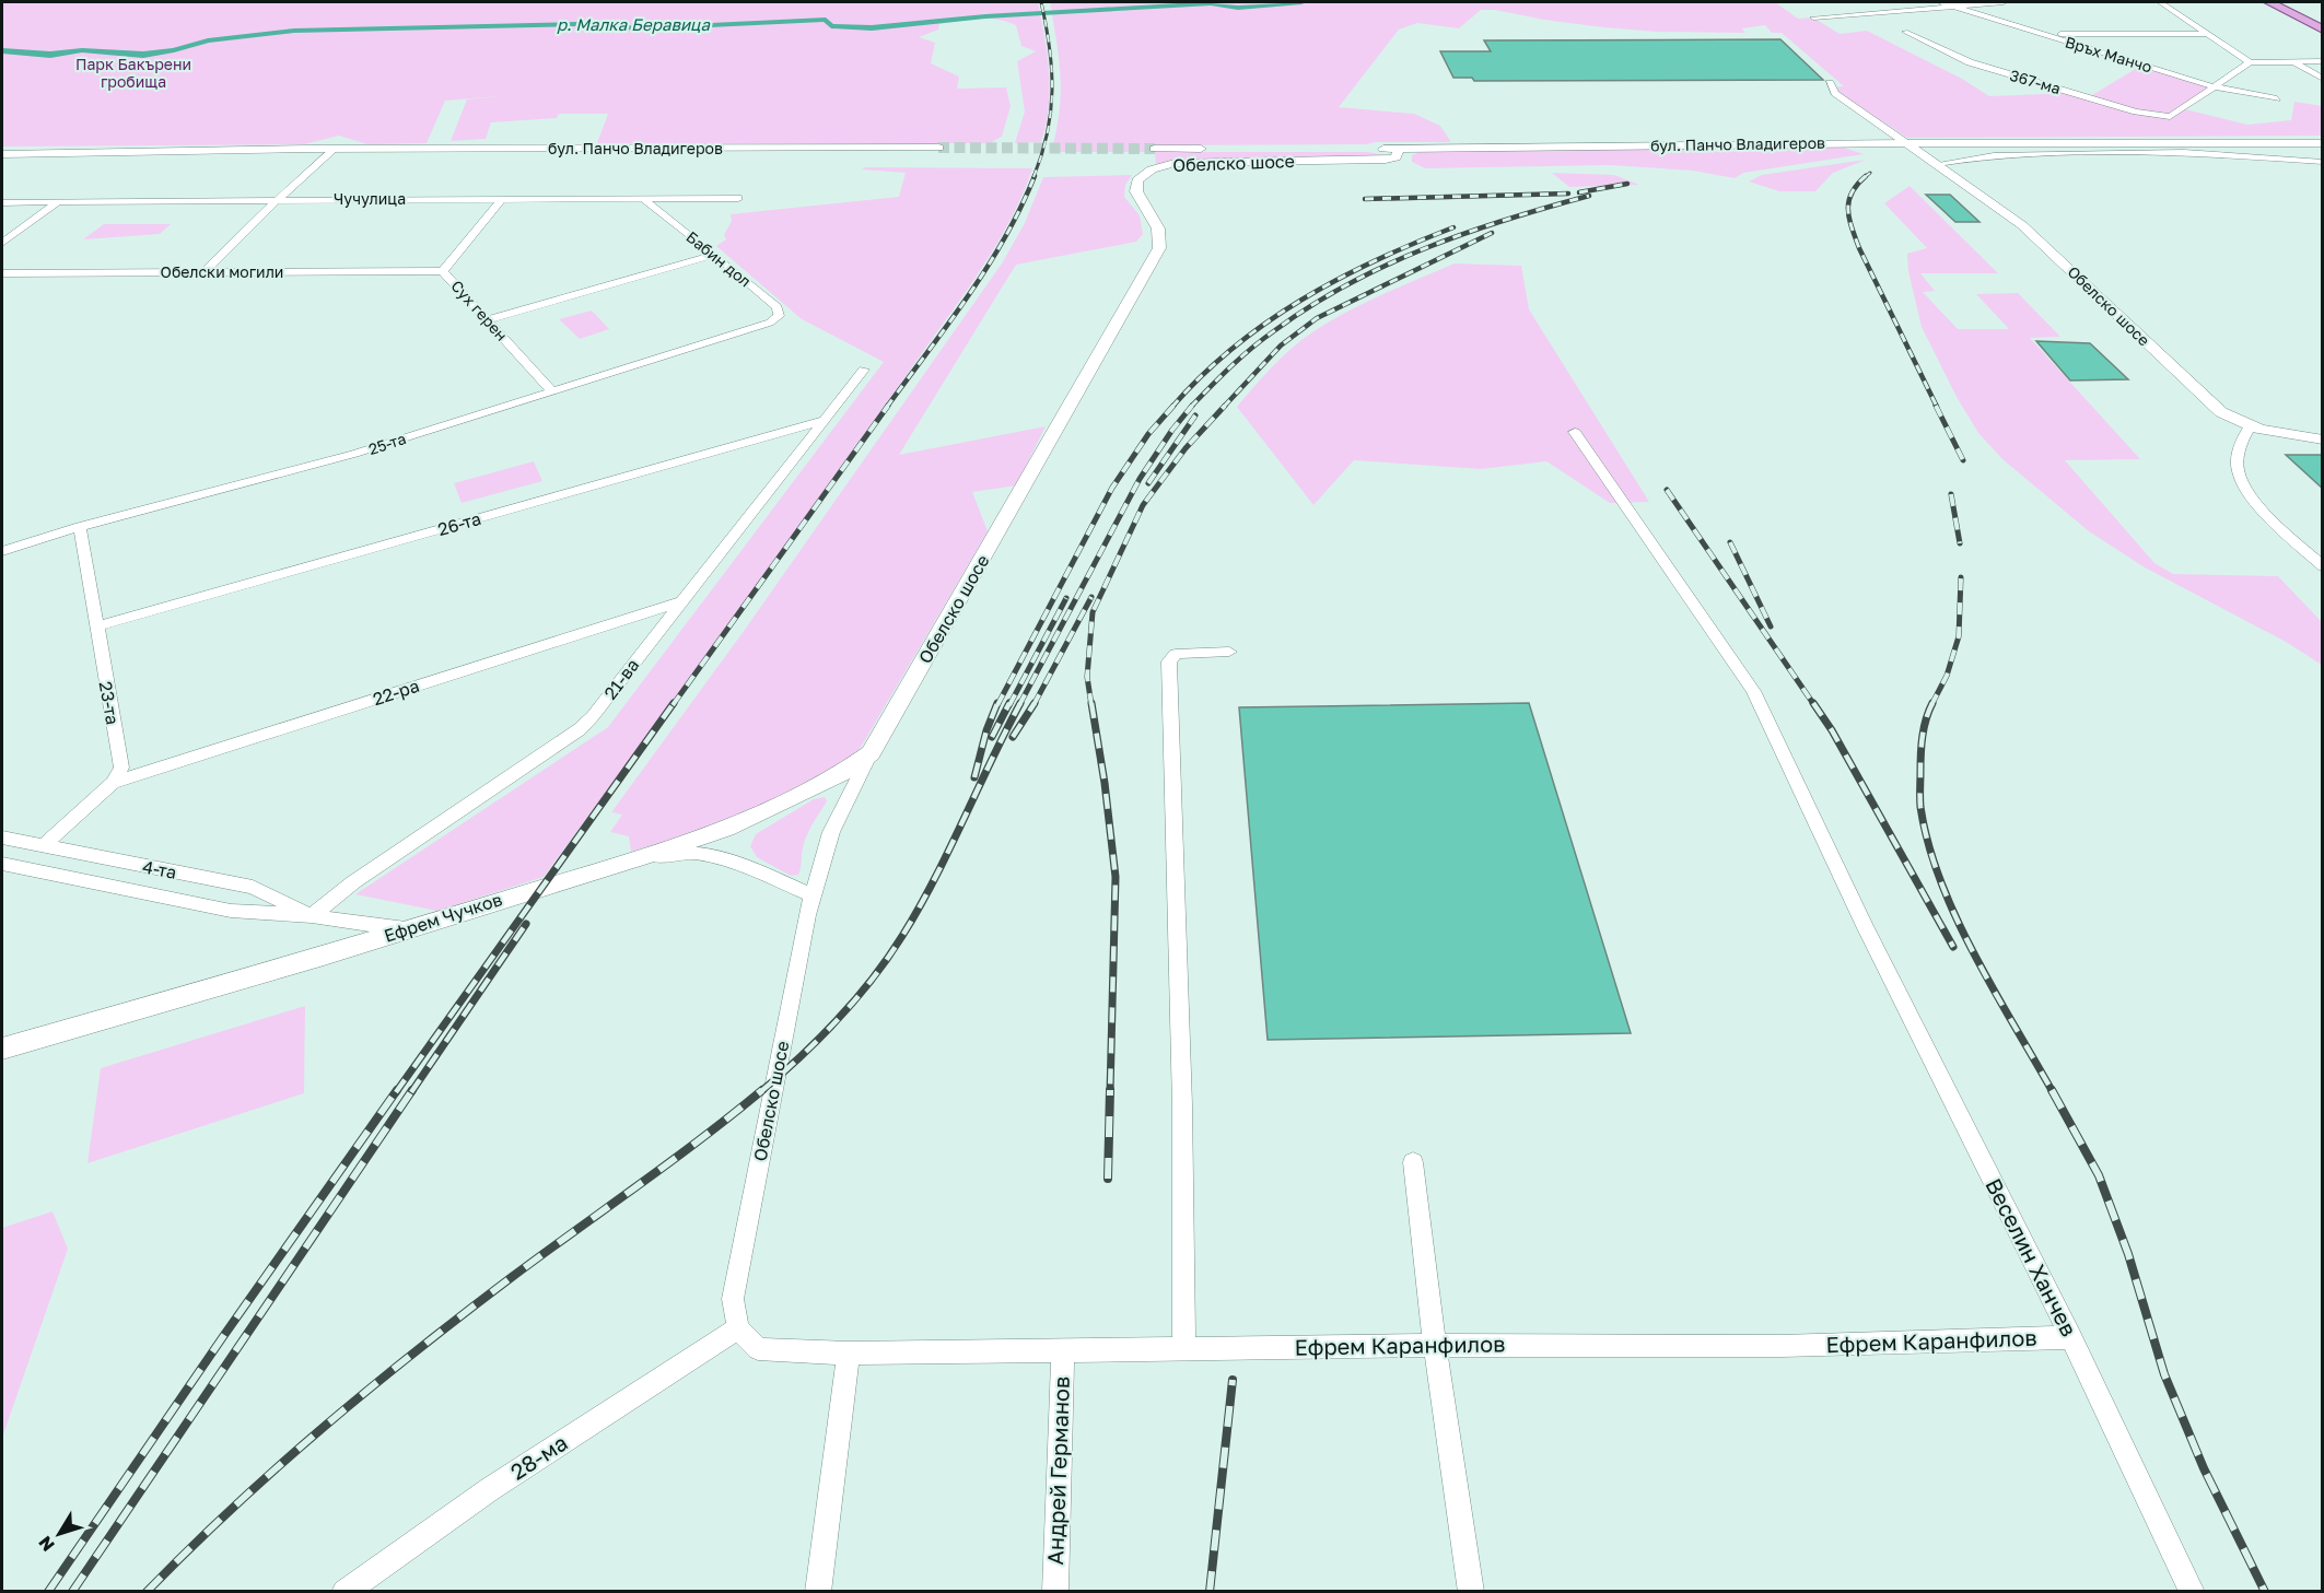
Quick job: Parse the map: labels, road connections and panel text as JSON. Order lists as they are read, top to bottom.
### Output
{
  "streets": {
    "street": [
      "Връх Манчо",
      "367-ма",
      "бул. Панчо Владигеров",
      "Обелско шосе",
      "Чучулица",
      "Бабин дол",
      "Обелски могили",
      "Сух герен",
      "25-та",
      "26-та",
      "21-ва",
      "22-ра",
      "23-та",
      "4-та",
      "Ефрем Чучков",
      "Веселин Ханчев",
      "Ефрем Каранфилов",
      "28-ма",
      "Андрей Германов"
    ]
  },
  "crossings": [
    ["Връх Манчо", "367-ма"],
    ["бул. Панчо Владигеров", "Обелско шосе"],
    ["Обелско шосе", "Ефрем Чучков"],
    ["Обелско шосе", "Ефрем Каранфилов"],
    ["Обелско шосе", "28-ма"],
    ["Чучулица", "Бабин дол"],
    ["Чучулица", "Сух герен"],
    ["Бабин дол", "25-та"],
    ["Обелски могили", "Сух герен"],
    ["Сух герен", "25-та"],
    ["25-та", "23-та"],
    ["26-та", "21-ва"],
    ["26-та", "23-та"],
    ["21-ва", "22-ра"],
    ["21-ва", "4-та"],
    ["22-ра", "23-та"],
    ["4-та", "Ефрем Чучков"],
    ["Веселин Ханчев", "Ефрем Каранфилов"],
    ["Ефрем Каранфилов", "28-ма"],
    ["Ефрем Каранфилов", "Андрей Германов"]
  ],
  "water": ["р. Малка Беравица"],
  "parks": ["Парк Бакърени гробища"],
  "north": "bottom left"
}
